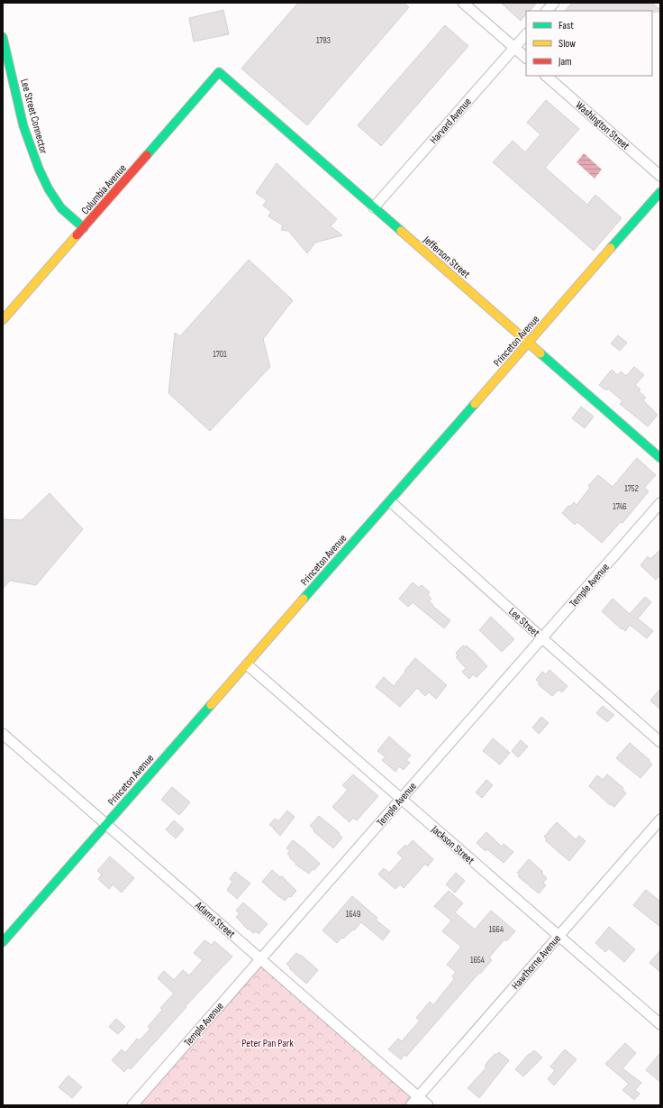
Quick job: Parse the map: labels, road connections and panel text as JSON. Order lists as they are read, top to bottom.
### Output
{
  "streets": {
    "street": [
      "Lee Street Connector",
      "Harvard Avenue",
      "Washington Street",
      "Columbia Avenue",
      "Jefferson Street",
      "Princeton Avenue",
      "Temple Avenue",
      "Lee Street",
      "Jackson Street",
      "Adams Street",
      "Hawthorne Avenue"
    ]
  },
  "crossings": [
    ["Lee Street Connector", "Columbia Avenue"],
    ["Harvard Avenue", "Jefferson Street"],
    ["Columbia Avenue", "Jefferson Street"],
    ["Jefferson Street", "Princeton Avenue"],
    ["Princeton Avenue", "Lee Street"],
    ["Princeton Avenue", "Jackson Street"],
    ["Princeton Avenue", "Adams Street"],
    ["Temple Avenue", "Lee Street"],
    ["Temple Avenue", "Jackson Street"],
    ["Temple Avenue", "Adams Street"],
    ["Jackson Street", "Hawthorne Avenue"],
    ["Adams Street", "Hawthorne Avenue"]
  ],
  "parks": ["Peter Pan Park"],
  "house_numbers": [
    "1783",
    "1701",
    "1752",
    "1746",
    "1649",
    "1664",
    "1654"
  ],
  "legend": ["Fast", "Slow", "Jam"]
}
